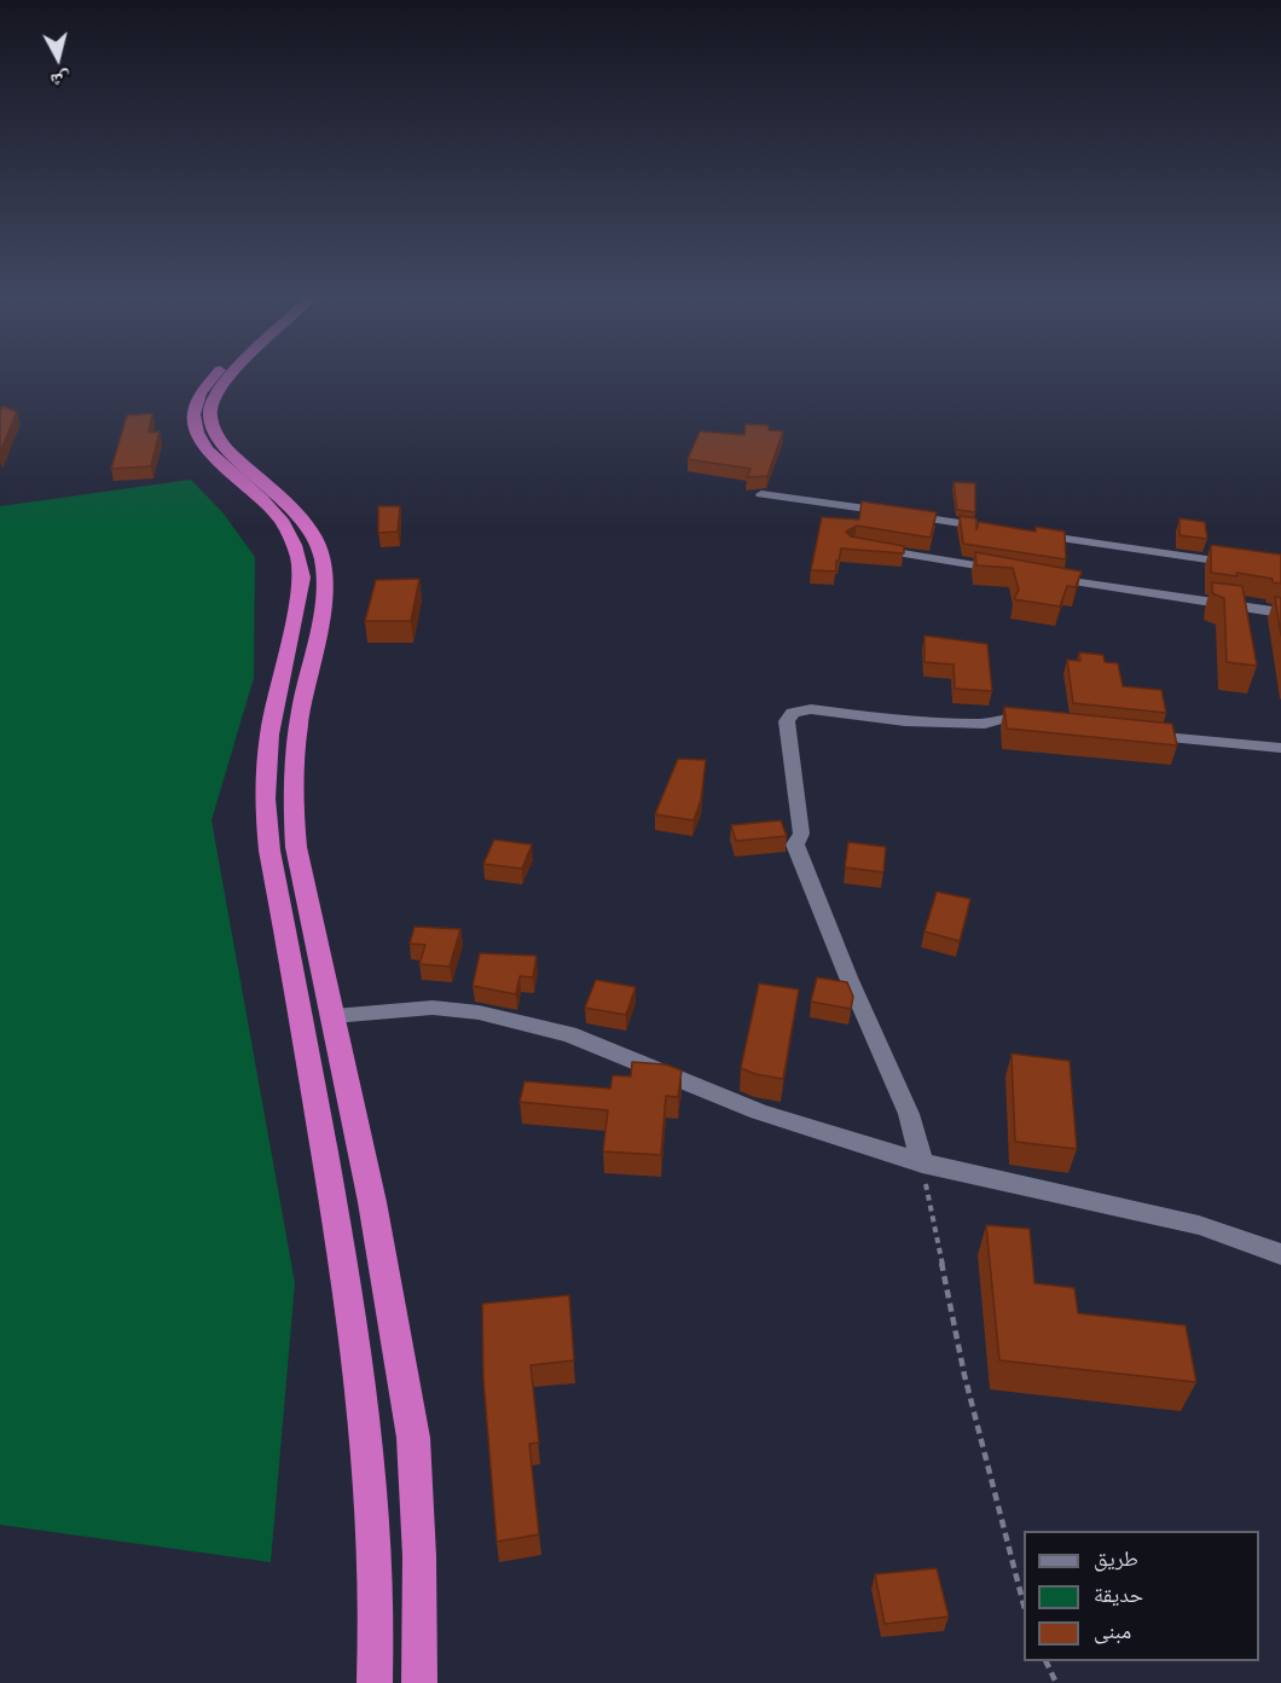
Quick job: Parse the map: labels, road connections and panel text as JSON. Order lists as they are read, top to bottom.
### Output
{
  "legend": ["طريق", "حديقة", "مبنى"],
  "north": "bottom"
}
